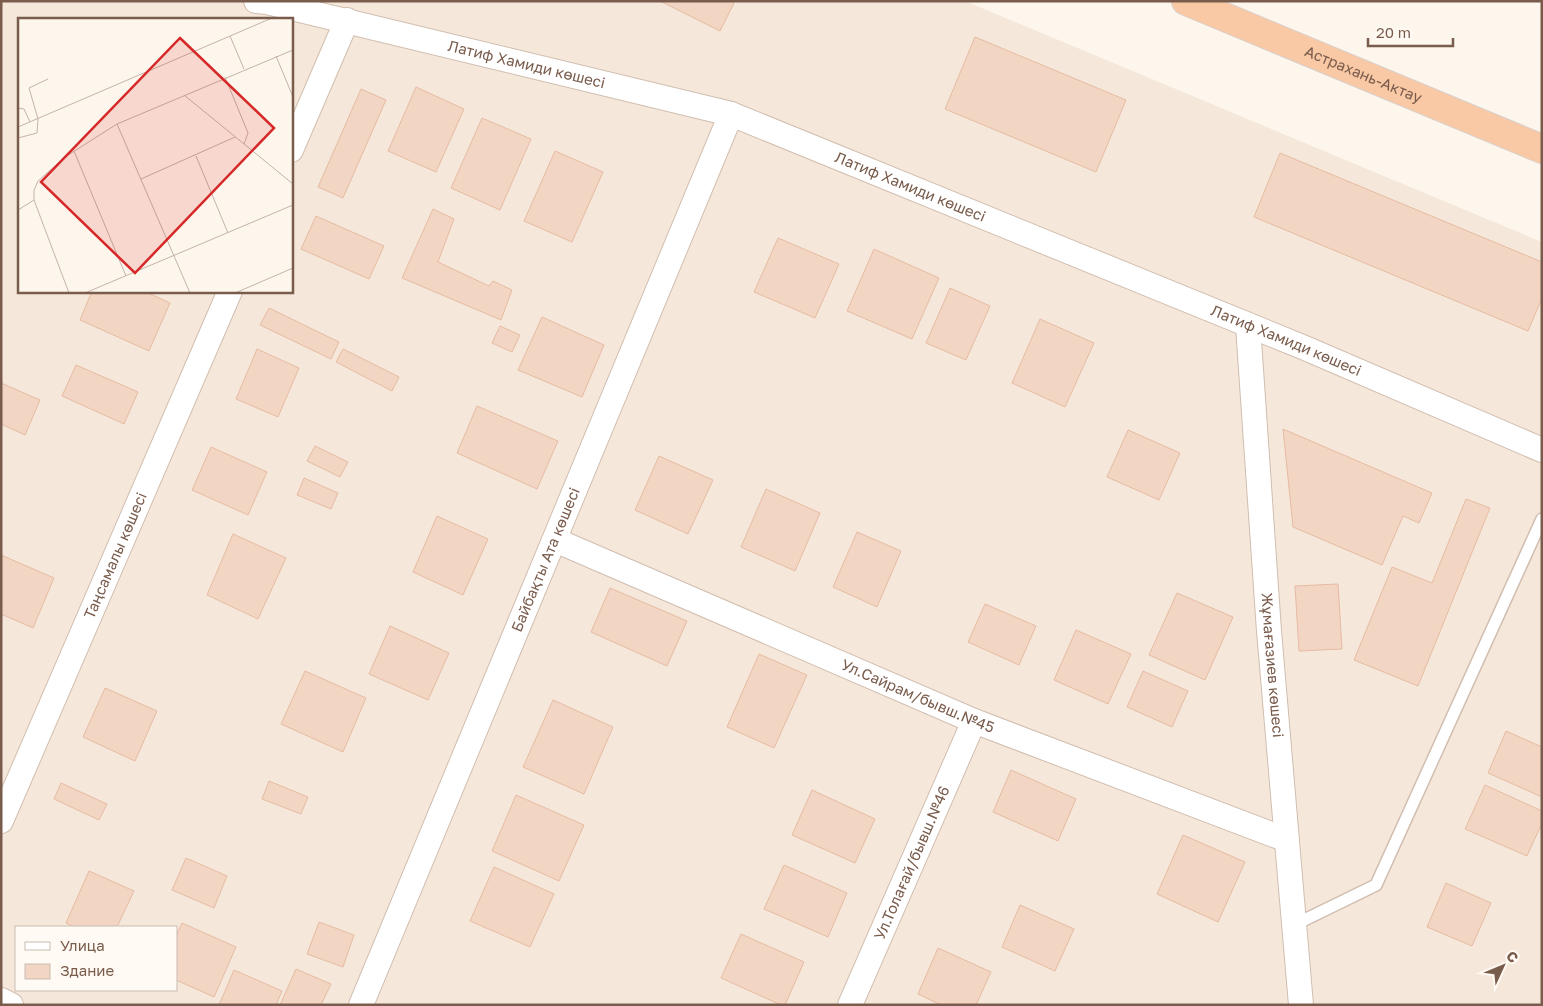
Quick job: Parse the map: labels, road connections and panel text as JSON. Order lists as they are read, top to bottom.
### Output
{
  "streets": {
    "highway": ["Астрахань-Актау"],
    "street": [
      "Латиф Хамиди көшесі",
      "Таңсамалы көшесі",
      "Байбақты Ата көшесі",
      "Жұмағазиев көшесі",
      "Ул.Сайрам/бывш.№45",
      "Ул.Толағай/бывш.№46"
    ]
  },
  "crossings": [
    ["Латиф Хамиди көшесі", "Байбақты Ата көшесі"],
    ["Латиф Хамиди көшесі", "Жұмағазиев көшесі"],
    ["Байбақты Ата көшесі", "Ул.Сайрам/бывш.№45"],
    ["Жұмағазиев көшесі", "Ул.Сайрам/бывш.№45"],
    ["Ул.Сайрам/бывш.№45", "Ул.Толағай/бывш.№46"]
  ],
  "legend": ["Улица", "Здание"],
  "scale_bar": "20 m",
  "north": "top right"
}
